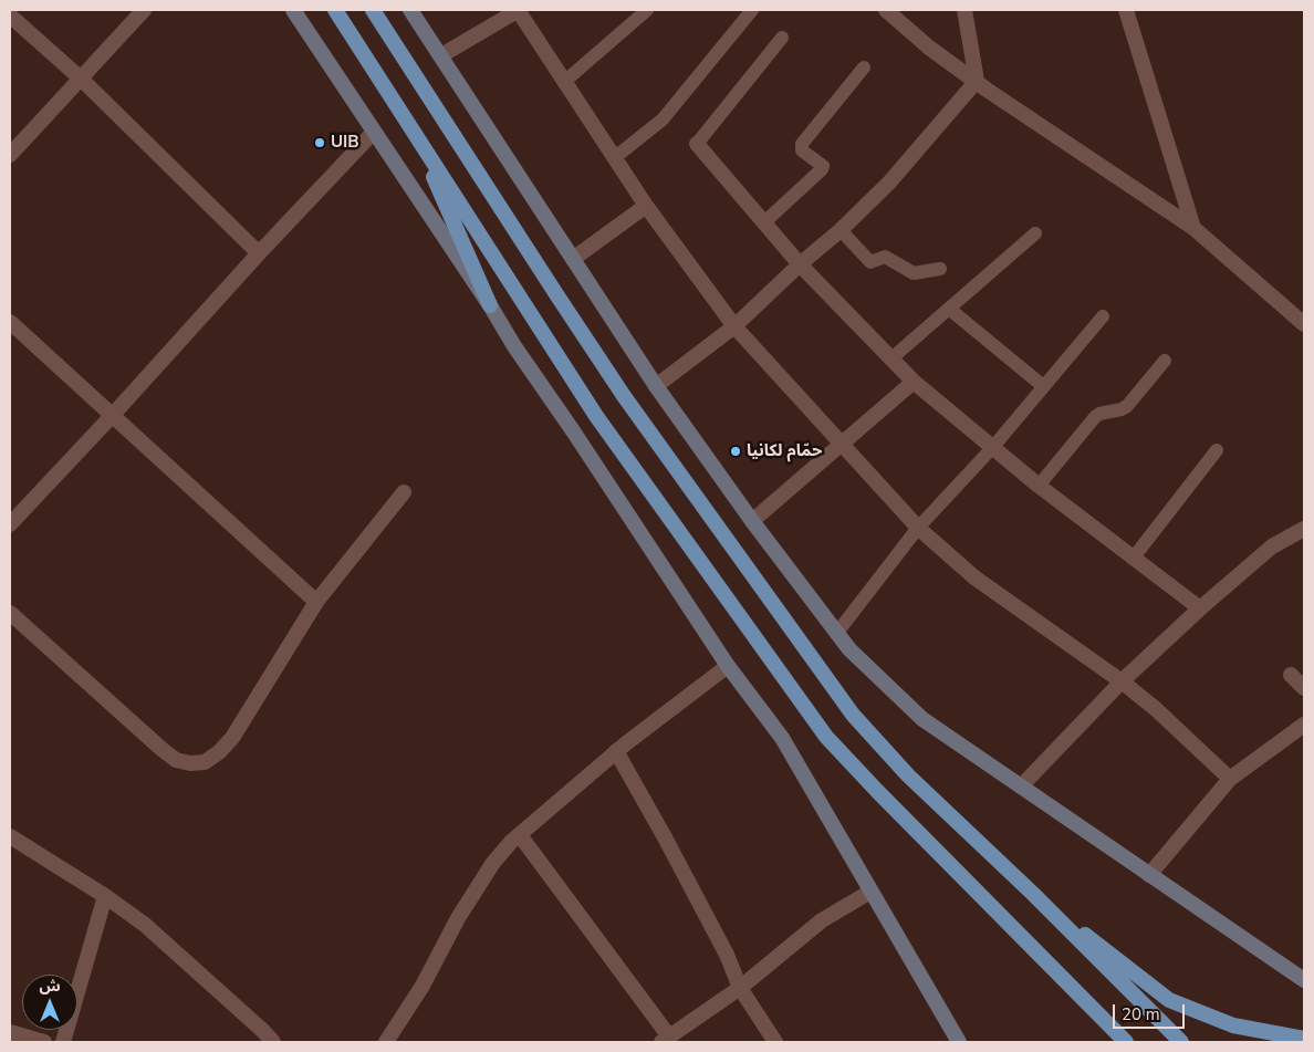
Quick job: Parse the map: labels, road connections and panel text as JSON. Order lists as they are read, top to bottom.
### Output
{
  "places": ["UIB", "حمّام لكانيا"],
  "scale_bar": "20 m",
  "north": "top"
}
